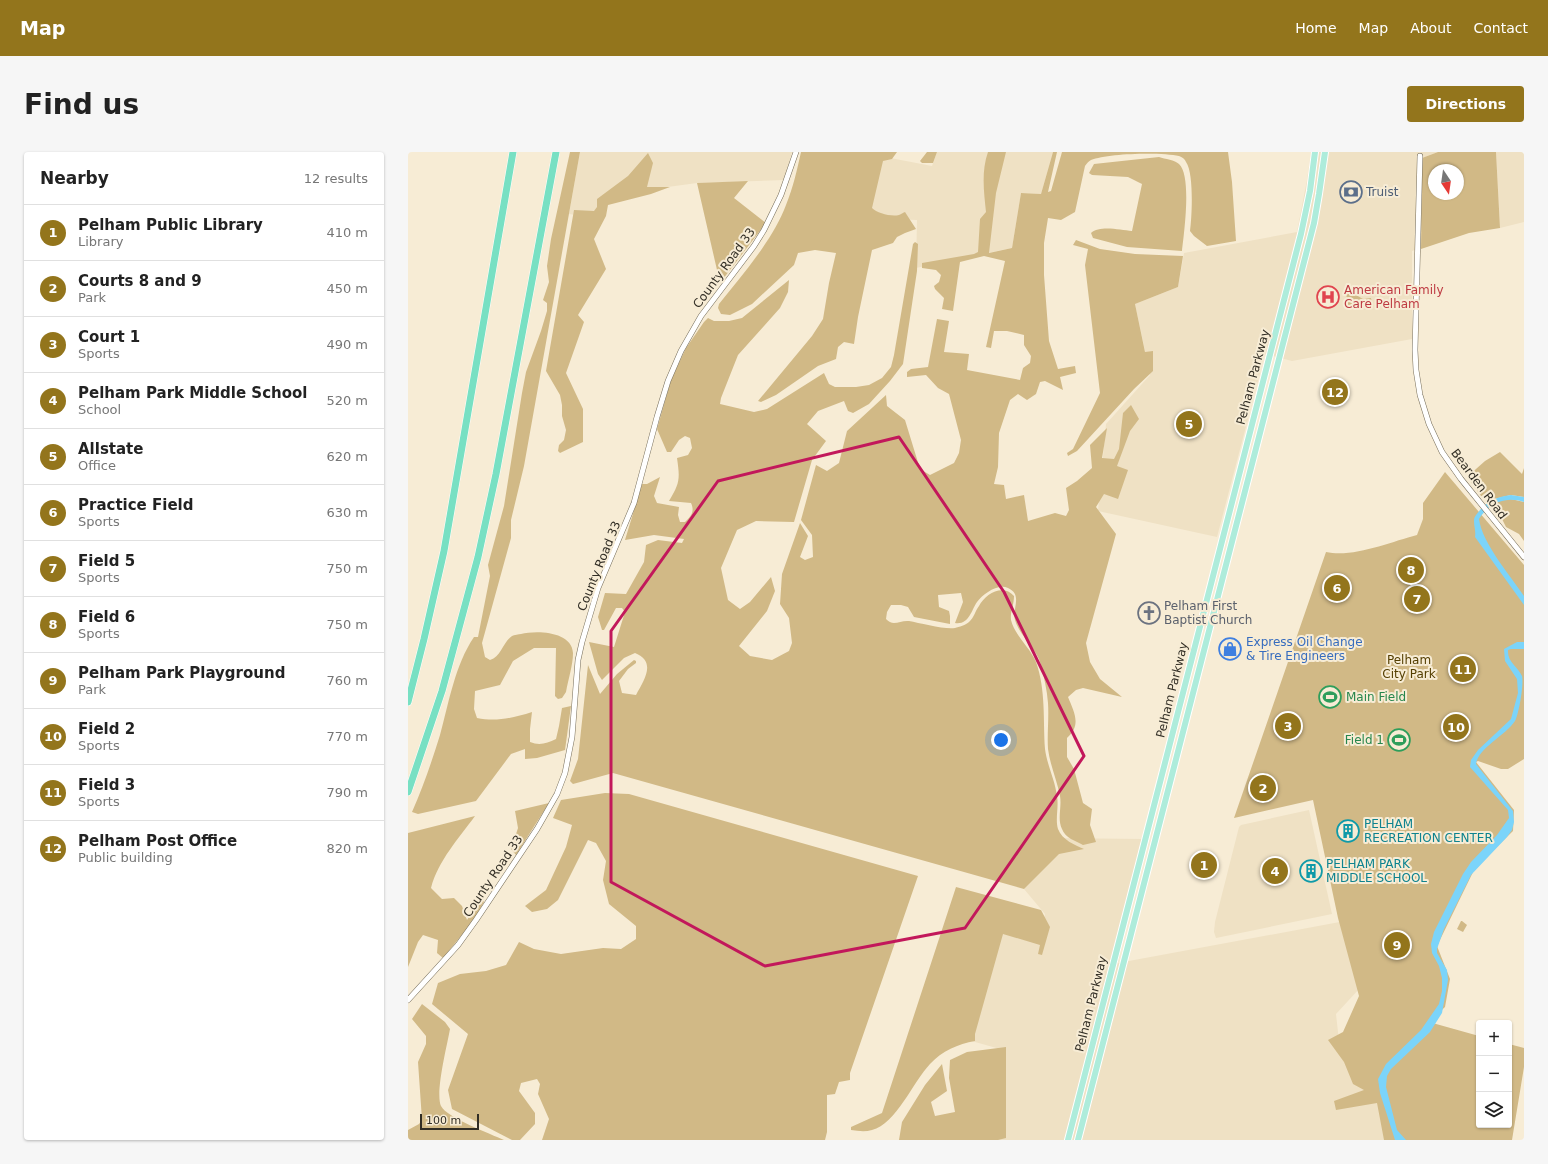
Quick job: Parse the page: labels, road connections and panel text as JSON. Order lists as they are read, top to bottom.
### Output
{
  "streets": {
    "main road": ["Pelham Parkway"],
    "street": ["County Road 33", "Bearden Road"]
  },
  "parks": ["Pelham City Park"],
  "places": {
    "bank": ["Truist"],
    "hospital": ["American Family Care Pelham"],
    "church": ["Pelham First Baptist Church"],
    "shop": ["Express Oil Change & Tire Engineers"],
    "sports": ["Main Field", "Field 1"],
    "building": ["PELHAM RECREATION CENTER", "PELHAM PARK MIDDLE SCHOOL"]
  },
  "scale_bar": "100 m",
  "north": "bottom",
  "page": {
    "header": "Map",
    "nav": [
      "Home",
      "Map",
      "About",
      "Contact"
    ],
    "buttons": "Directions",
    "title": "Find us",
    "heading": ["Nearby", "12 results"],
    "list": [
      {
        "mark": "1",
        "name": "Pelham Public Library",
        "note": "Library",
        "value": "410 m"
      },
      {
        "mark": "2",
        "name": "Courts 8 and 9",
        "note": "Park",
        "value": "450 m"
      },
      {
        "mark": "3",
        "name": "Court 1",
        "note": "Sports",
        "value": "490 m"
      },
      {
        "mark": "4",
        "name": "Pelham Park Middle School",
        "note": "School",
        "value": "520 m"
      },
      {
        "mark": "5",
        "name": "Allstate",
        "note": "Office",
        "value": "620 m"
      },
      {
        "mark": "6",
        "name": "Practice Field",
        "note": "Sports",
        "value": "630 m"
      },
      {
        "mark": "7",
        "name": "Field 5",
        "note": "Sports",
        "value": "750 m"
      },
      {
        "mark": "8",
        "name": "Field 6",
        "note": "Sports",
        "value": "750 m"
      },
      {
        "mark": "9",
        "name": "Pelham Park Playground",
        "note": "Park",
        "value": "760 m"
      },
      {
        "mark": "10",
        "name": "Field 2",
        "note": "Sports",
        "value": "770 m"
      },
      {
        "mark": "11",
        "name": "Field 3",
        "note": "Sports",
        "value": "790 m"
      },
      {
        "mark": "12",
        "name": "Pelham Post Office",
        "note": "Public building",
        "value": "820 m"
      }
    ],
    "pins": [
      "12",
      "5",
      "8",
      "6",
      "7",
      "11",
      "3",
      "10",
      "2",
      "1",
      "4",
      "9"
    ],
    "map_buttons": ["+", "−"],
    "scale": "100 m"
  }
}
